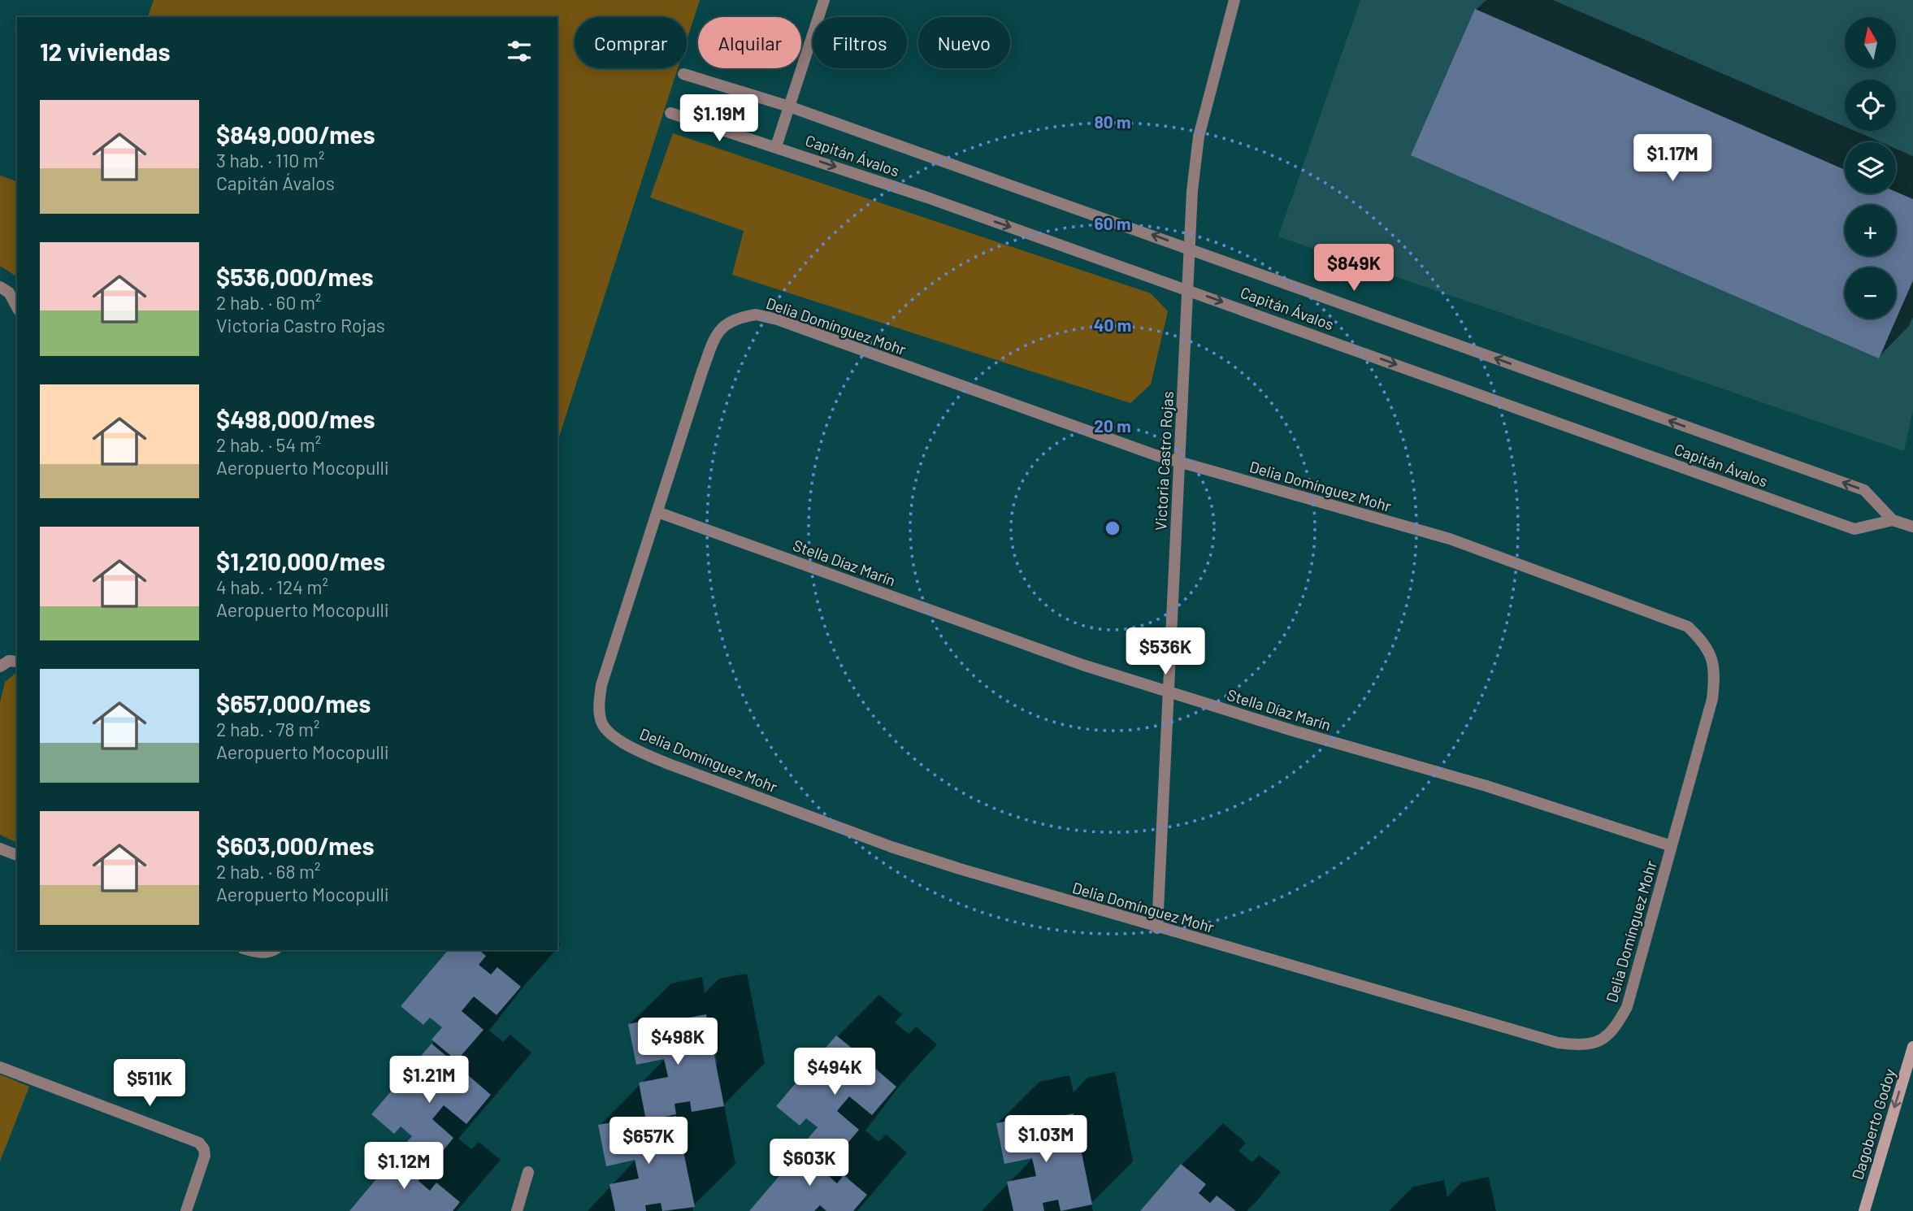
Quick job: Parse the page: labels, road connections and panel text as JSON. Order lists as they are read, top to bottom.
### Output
{
  "streets": {
    "main road": ["Dagoberto Godoy"],
    "street": [
      "Capitán Ávalos",
      "Delia Domínguez Mohr",
      "Victoria Castro Rojas",
      "Stella Díaz Marín"
    ]
  },
  "crossings": [
    ["Capitán Ávalos", "Victoria Castro Rojas"],
    ["Delia Domínguez Mohr", "Victoria Castro Rojas"],
    ["Delia Domínguez Mohr", "Stella Díaz Marín"],
    ["Victoria Castro Rojas", "Stella Díaz Marín"]
  ],
  "one_way": ["Dagoberto Godoy"],
  "north": "top",
  "page": {
    "map_buttons": ["+", "−"],
    "chip": [
      "Comprar",
      "Alquilar",
      "Filtros",
      "Nuevo"
    ],
    "heading": "12 viviendas",
    "list": [
      {
        "name": "$849,000/mes",
        "note": "3 hab. · 110 m² · Capitán Ávalos"
      },
      {
        "name": "$536,000/mes",
        "note": "2 hab. · 60 m² · Victoria Castro Rojas"
      },
      {
        "name": "$498,000/mes",
        "note": "2 hab. · 54 m² · Aeropuerto Mocopulli"
      },
      {
        "name": "$1,210,000/mes",
        "note": "4 hab. · 124 m² · Aeropuerto Mocopulli"
      },
      {
        "name": "$657,000/mes",
        "note": "2 hab. · 78 m² · Aeropuerto Mocopulli"
      },
      {
        "name": "$603,000/mes",
        "note": "2 hab. · 68 m² · Aeropuerto Mocopulli"
      }
    ],
    "price": [
      "$1.19M",
      "$1.17M",
      "$849K",
      "$536K",
      "$498K",
      "$494K",
      "$1.21M",
      "$511K",
      "$1.03M",
      "$657K",
      "$603K",
      "$1.12M"
    ]
  },
  "rings": [
    "80 m",
    "60 m",
    "40 m",
    "20 m"
  ]
}
